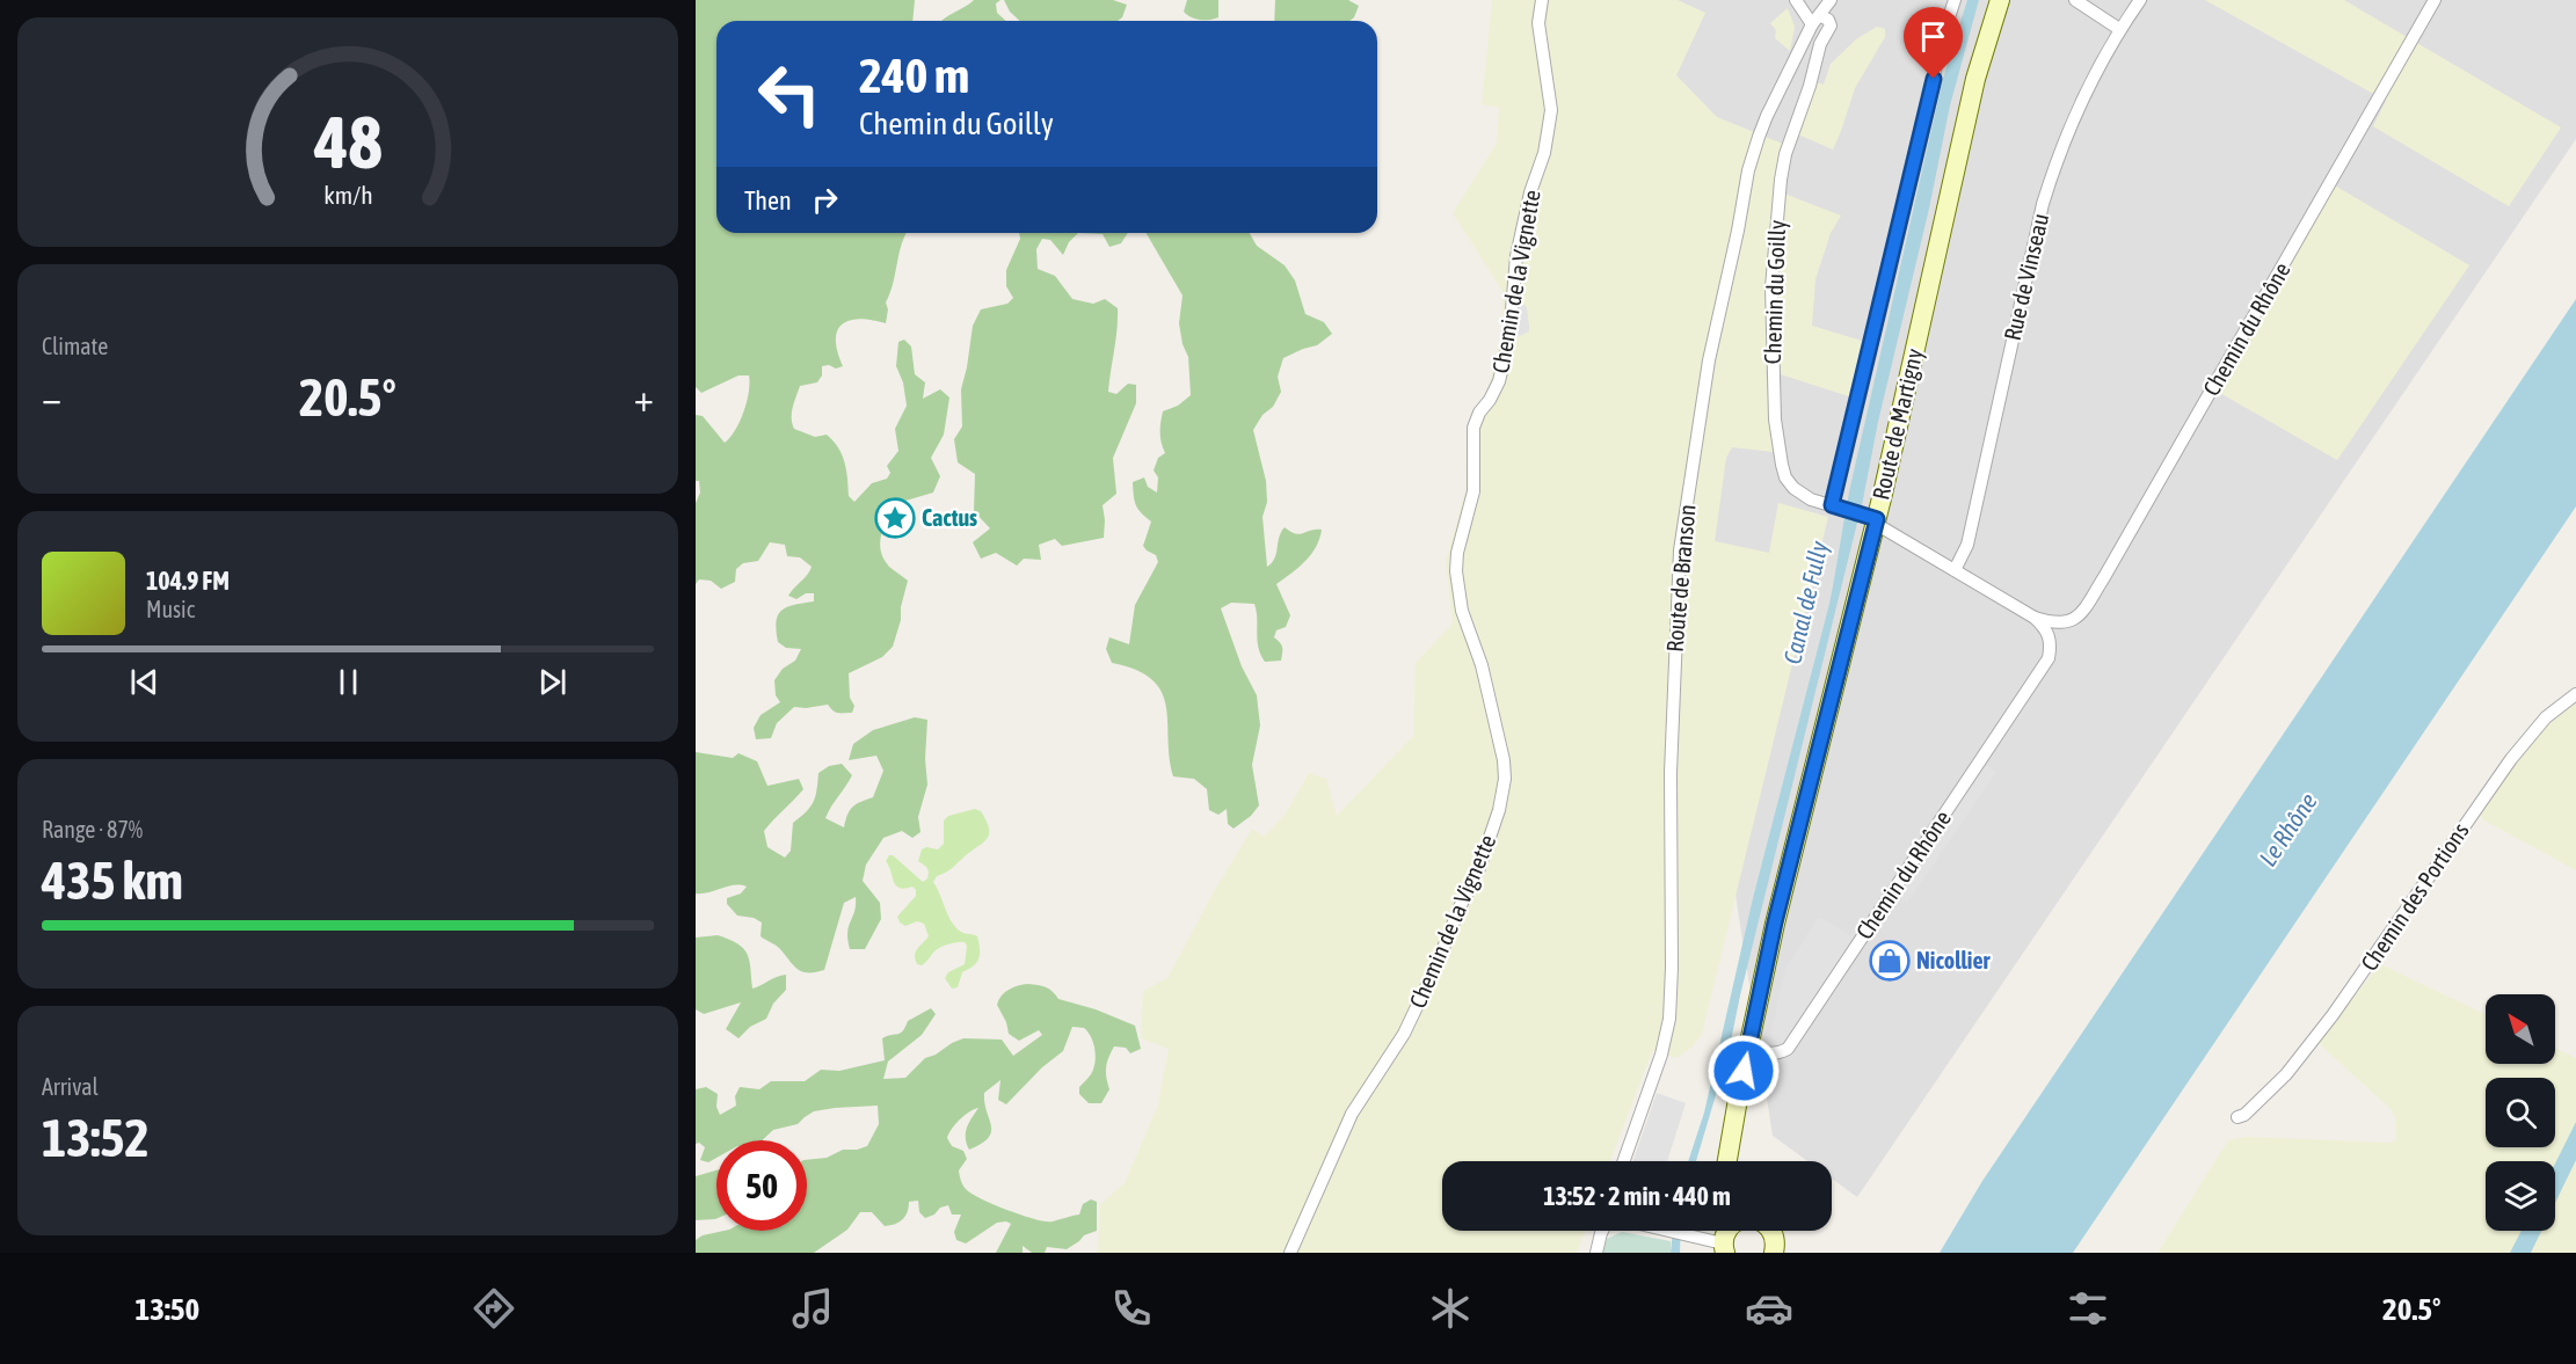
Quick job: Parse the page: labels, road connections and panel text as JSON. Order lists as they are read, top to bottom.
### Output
{
  "streets": {
    "main road": ["Route de Martigny"],
    "street": [
      "Rue de Vinseau",
      "Chemin de la Vignette",
      "Chemin du Goilly",
      "Chemin du Rhône",
      "Route de Branson",
      "Chemin des Portions"
    ]
  },
  "crossings": [
    ["Rue de Vinseau", "Chemin du Goilly"],
    ["Chemin du Goilly", "Chemin du Rhône"],
    ["Chemin du Goilly", "Route de Martigny"],
    ["Chemin du Goilly", "Route de Branson"],
    ["Chemin du Rhône", "Route de Martigny"]
  ],
  "water": ["Canal de Fully", "Le Rhône"],
  "places": {
    "place": ["Cactus"],
    "shop": ["Nicollier"]
  },
  "north": "top left",
  "page": {
    "turn": ["240 m", "Chemin du Goilly"],
    "then": "Then",
    "tile": [
      "Climate",
      ["Range · 87%", "435 km"],
      ["Arrival", "13:52"]
    ],
    "heat": ["−", "20.5°", "+"],
    "song": ["104.9 FM", "Music"],
    "limit": "50",
    "trip": "13:52 · 2 min · 440 m",
    "tabs": ["13:50", "20.5°"],
    "gauge": ["48", "km/h"]
  }
}
